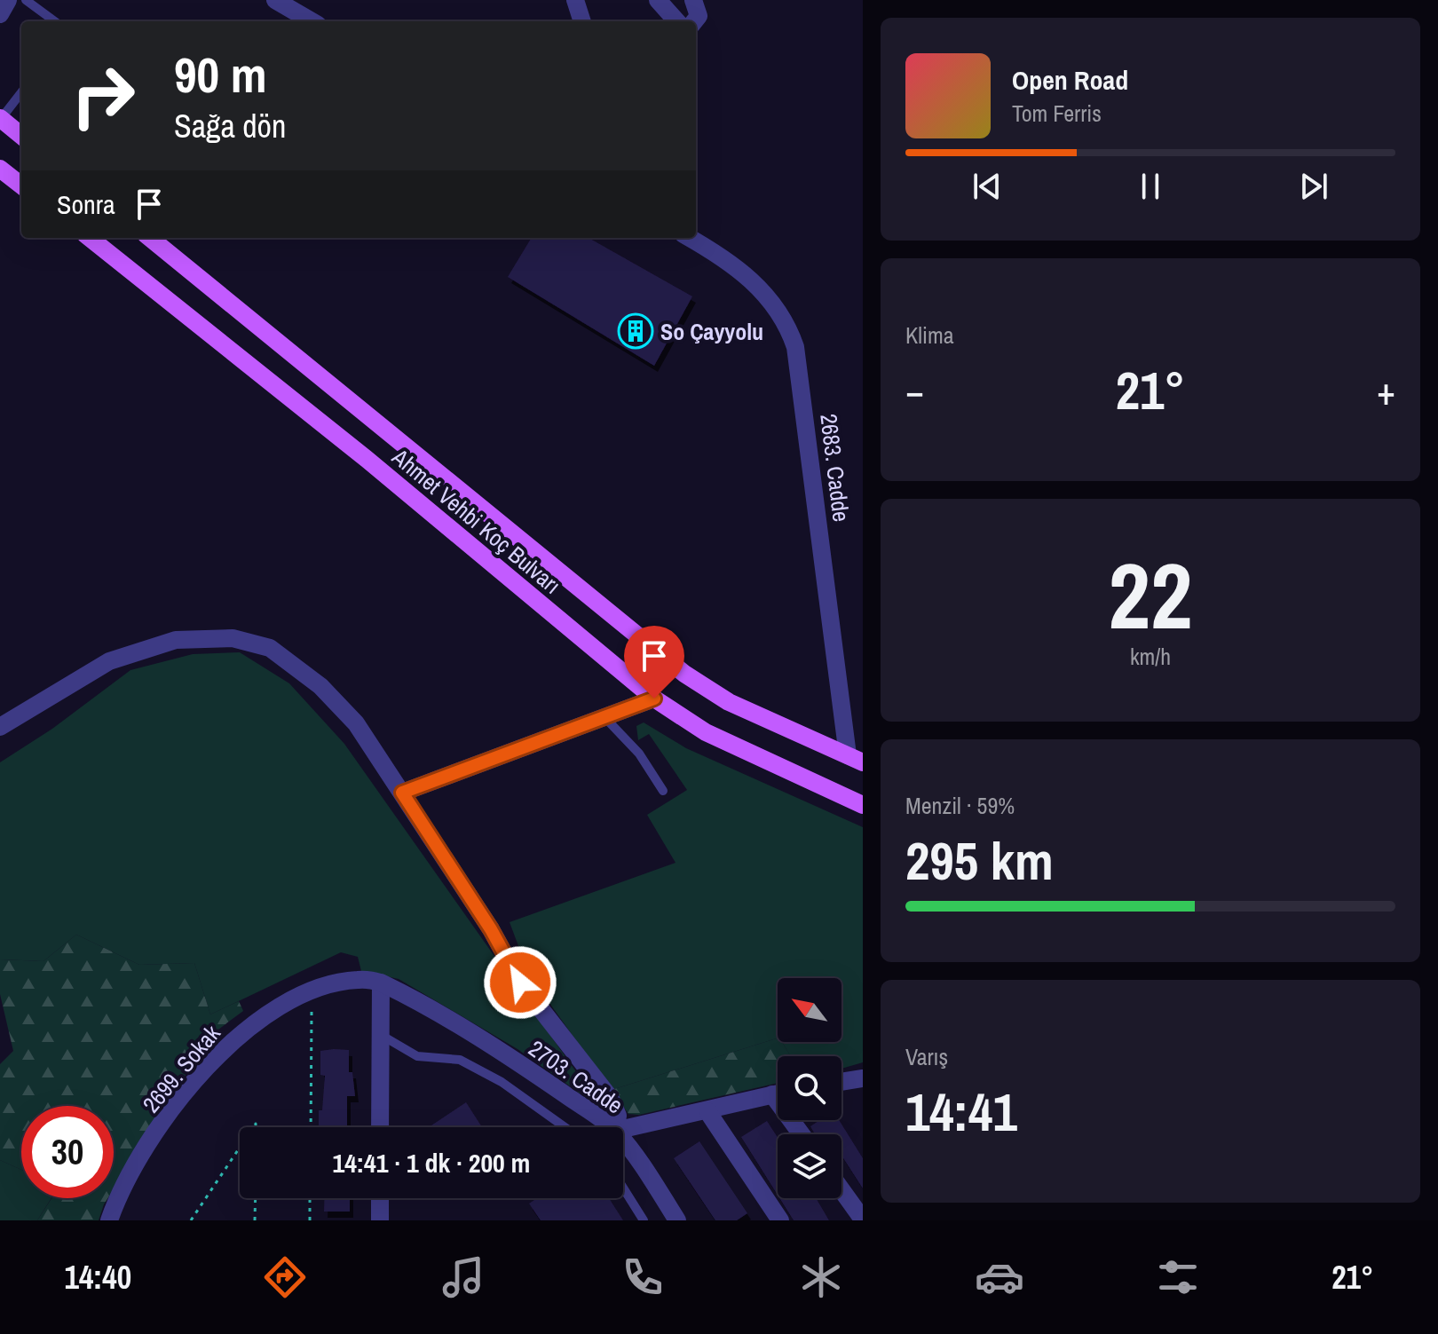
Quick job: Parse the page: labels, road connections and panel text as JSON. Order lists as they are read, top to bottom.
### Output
{
  "streets": {
    "main road": ["Ahmet Vehbi Koç Bulvarı"],
    "street": ["2683. Cadde", "2699. Sokak", "2703. Cadde"]
  },
  "crossings": [
    ["2683. Cadde", "Ahmet Vehbi Koç Bulvarı"],
    ["2699. Sokak", "2703. Cadde"]
  ],
  "places": {
    "building": ["So Çayyolu"]
  },
  "north": "top left",
  "page": {
    "turn": ["90 m", "Sağa dön"],
    "song": ["Open Road", "Tom Ferris"],
    "then": "Sonra",
    "tile": [
      "Klima",
      ["22", "km/h"],
      ["Menzil · 59%", "295 km"],
      ["Varış", "14:41"]
    ],
    "heat": ["−", "21°", "+"],
    "limit": "30",
    "trip": "14:41 · 1 dk · 200 m",
    "tabs": ["14:40", "21°"]
  }
}
